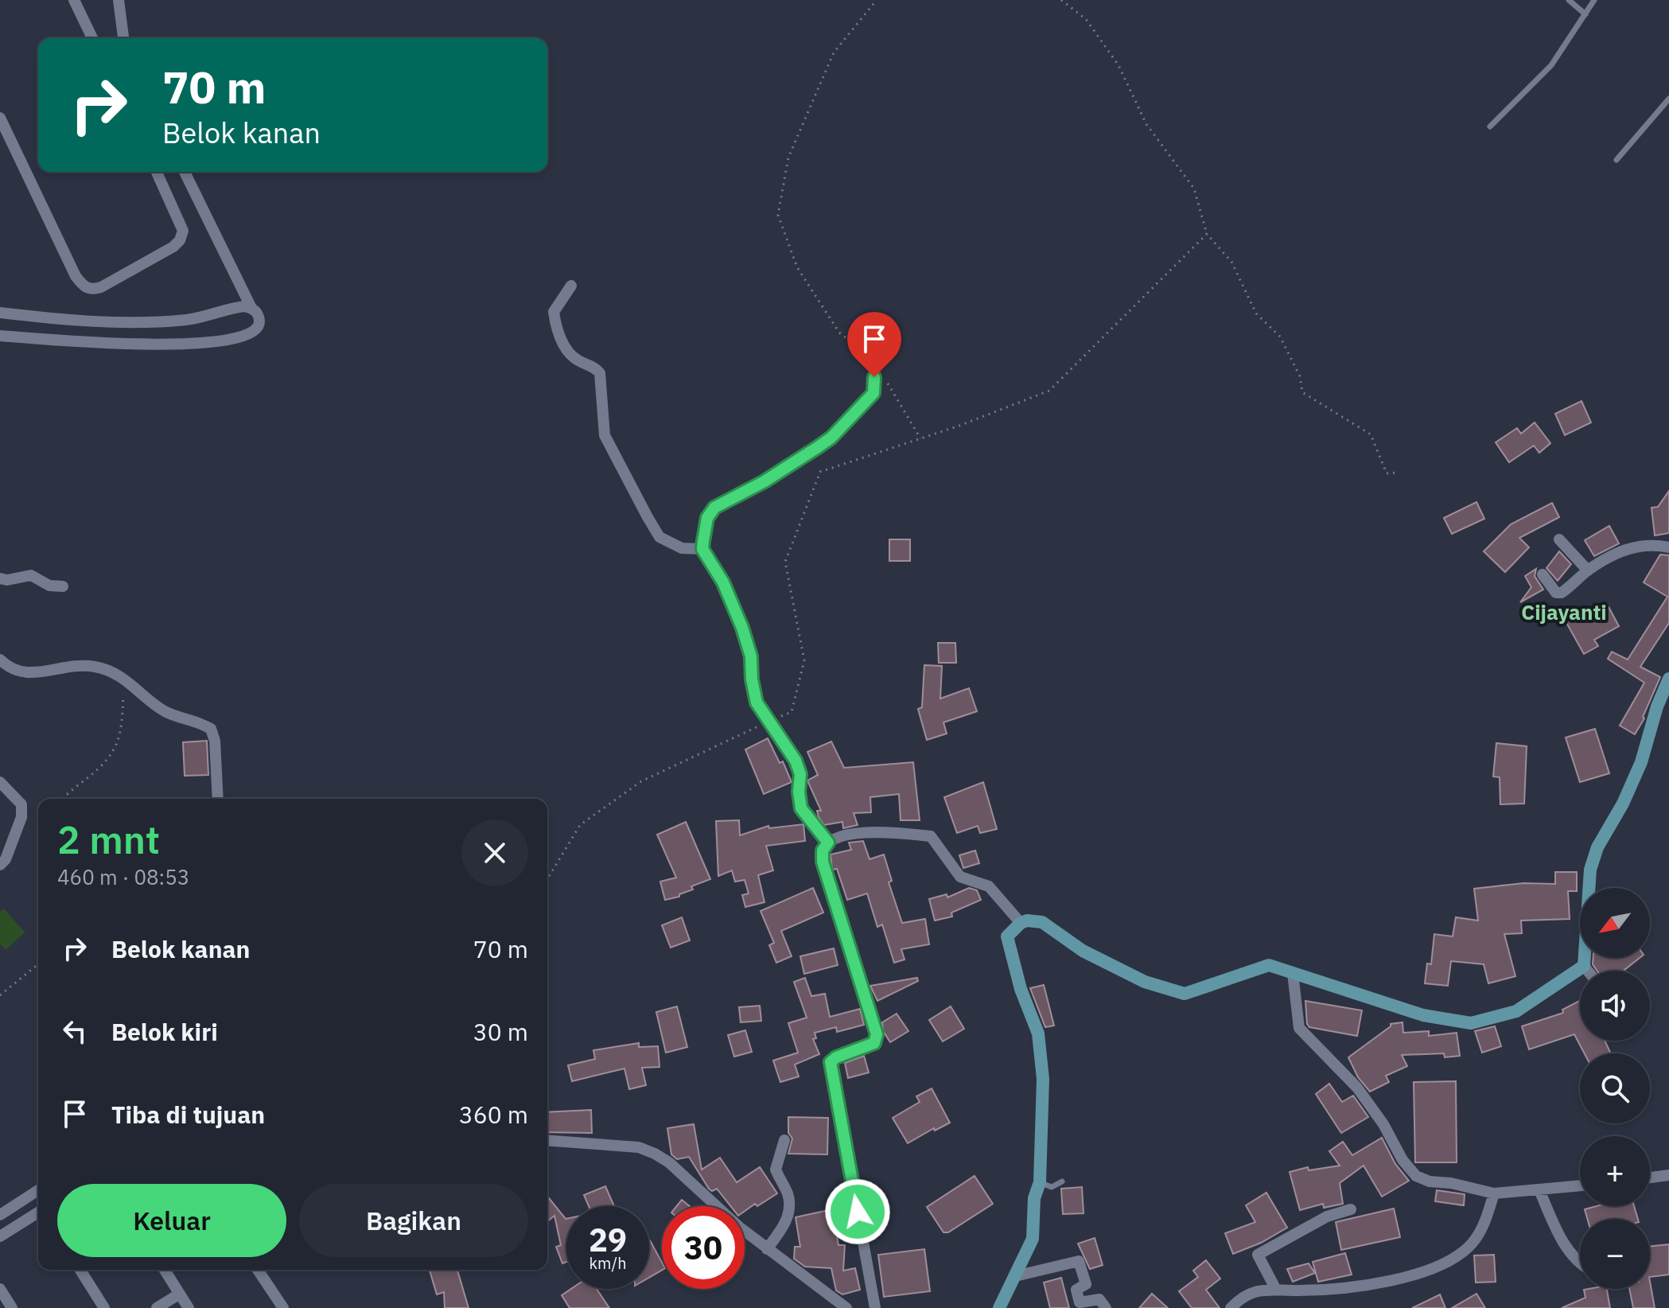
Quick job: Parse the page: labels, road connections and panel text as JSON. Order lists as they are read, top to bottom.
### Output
{
  "districts": ["Cijayanti"],
  "north": "bottom left",
  "page": {
    "turn": ["70 m", "Belok kanan"],
    "heading": ["2 mnt", "460 m · 08:53"],
    "map_buttons": ["+", "−"],
    "list": [
      {
        "name": "Belok kanan",
        "value": "70 m"
      },
      {
        "name": "Belok kiri",
        "value": "30 m"
      },
      {
        "name": "Tiba di tujuan",
        "value": "360 m"
      }
    ],
    "buttons": ["Keluar", "Bagikan"],
    "speed": "29 km/h",
    "limit": "30"
  }
}
